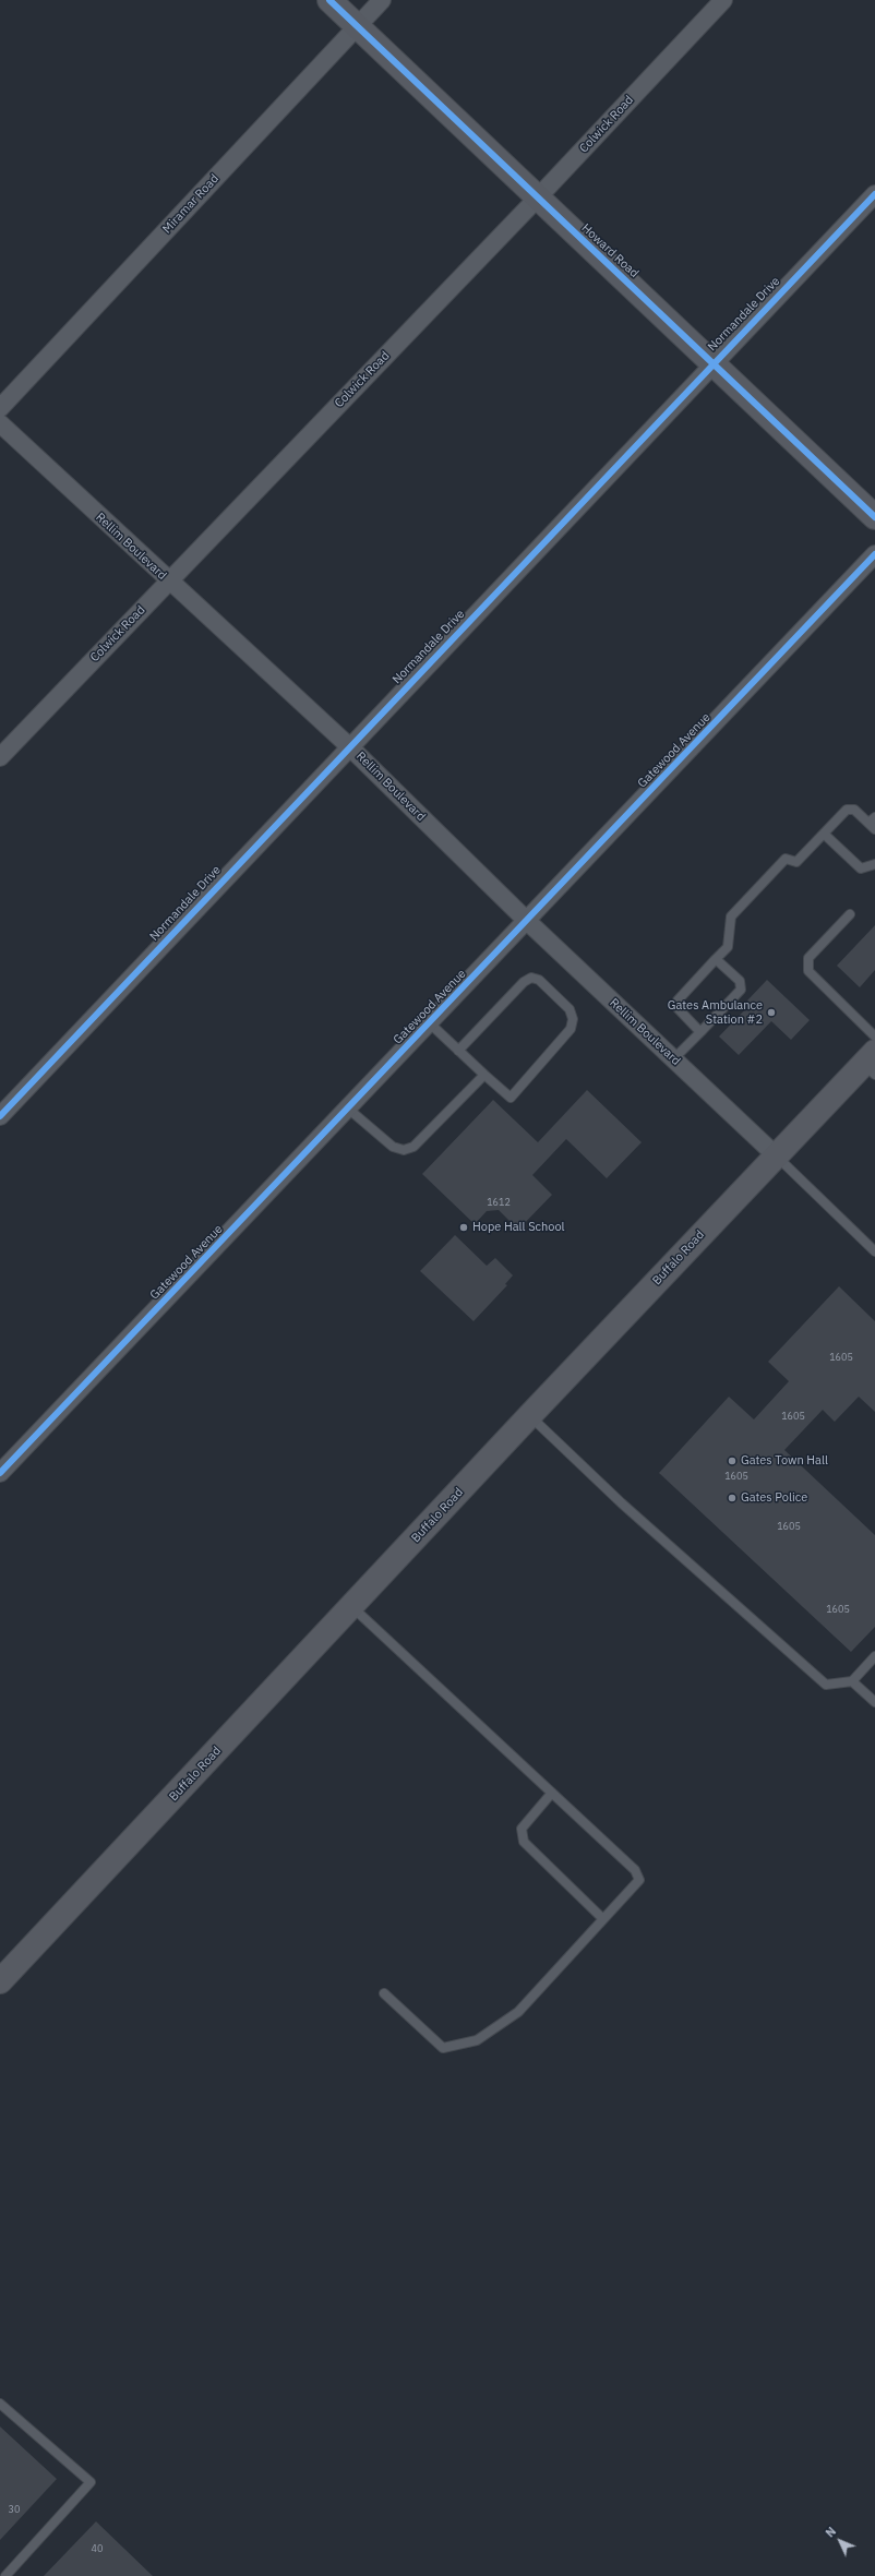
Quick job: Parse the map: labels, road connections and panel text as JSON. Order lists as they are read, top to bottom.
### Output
{
  "streets": {
    "main road": ["Howard Road", "Buffalo Road"],
    "street": [
      "Colwick Road",
      "Miramar Road",
      "Normandale Drive",
      "Rellim Boulevard",
      "Gatewood Avenue"
    ]
  },
  "crossings": [
    ["Colwick Road", "Howard Road"],
    ["Colwick Road", "Rellim Boulevard"],
    ["Miramar Road", "Howard Road"],
    ["Howard Road", "Normandale Drive"],
    ["Normandale Drive", "Rellim Boulevard"],
    ["Rellim Boulevard", "Gatewood Avenue"],
    ["Rellim Boulevard", "Buffalo Road"]
  ],
  "places": [
    "Gates Ambulance Station #2",
    "Hope Hall School",
    "Gates Town Hall",
    "Gates Police"
  ],
  "house_numbers": [
    "1612",
    "1605",
    "1605",
    "1605",
    "1605",
    "1605",
    "30",
    "40"
  ],
  "north": "top left"
}
